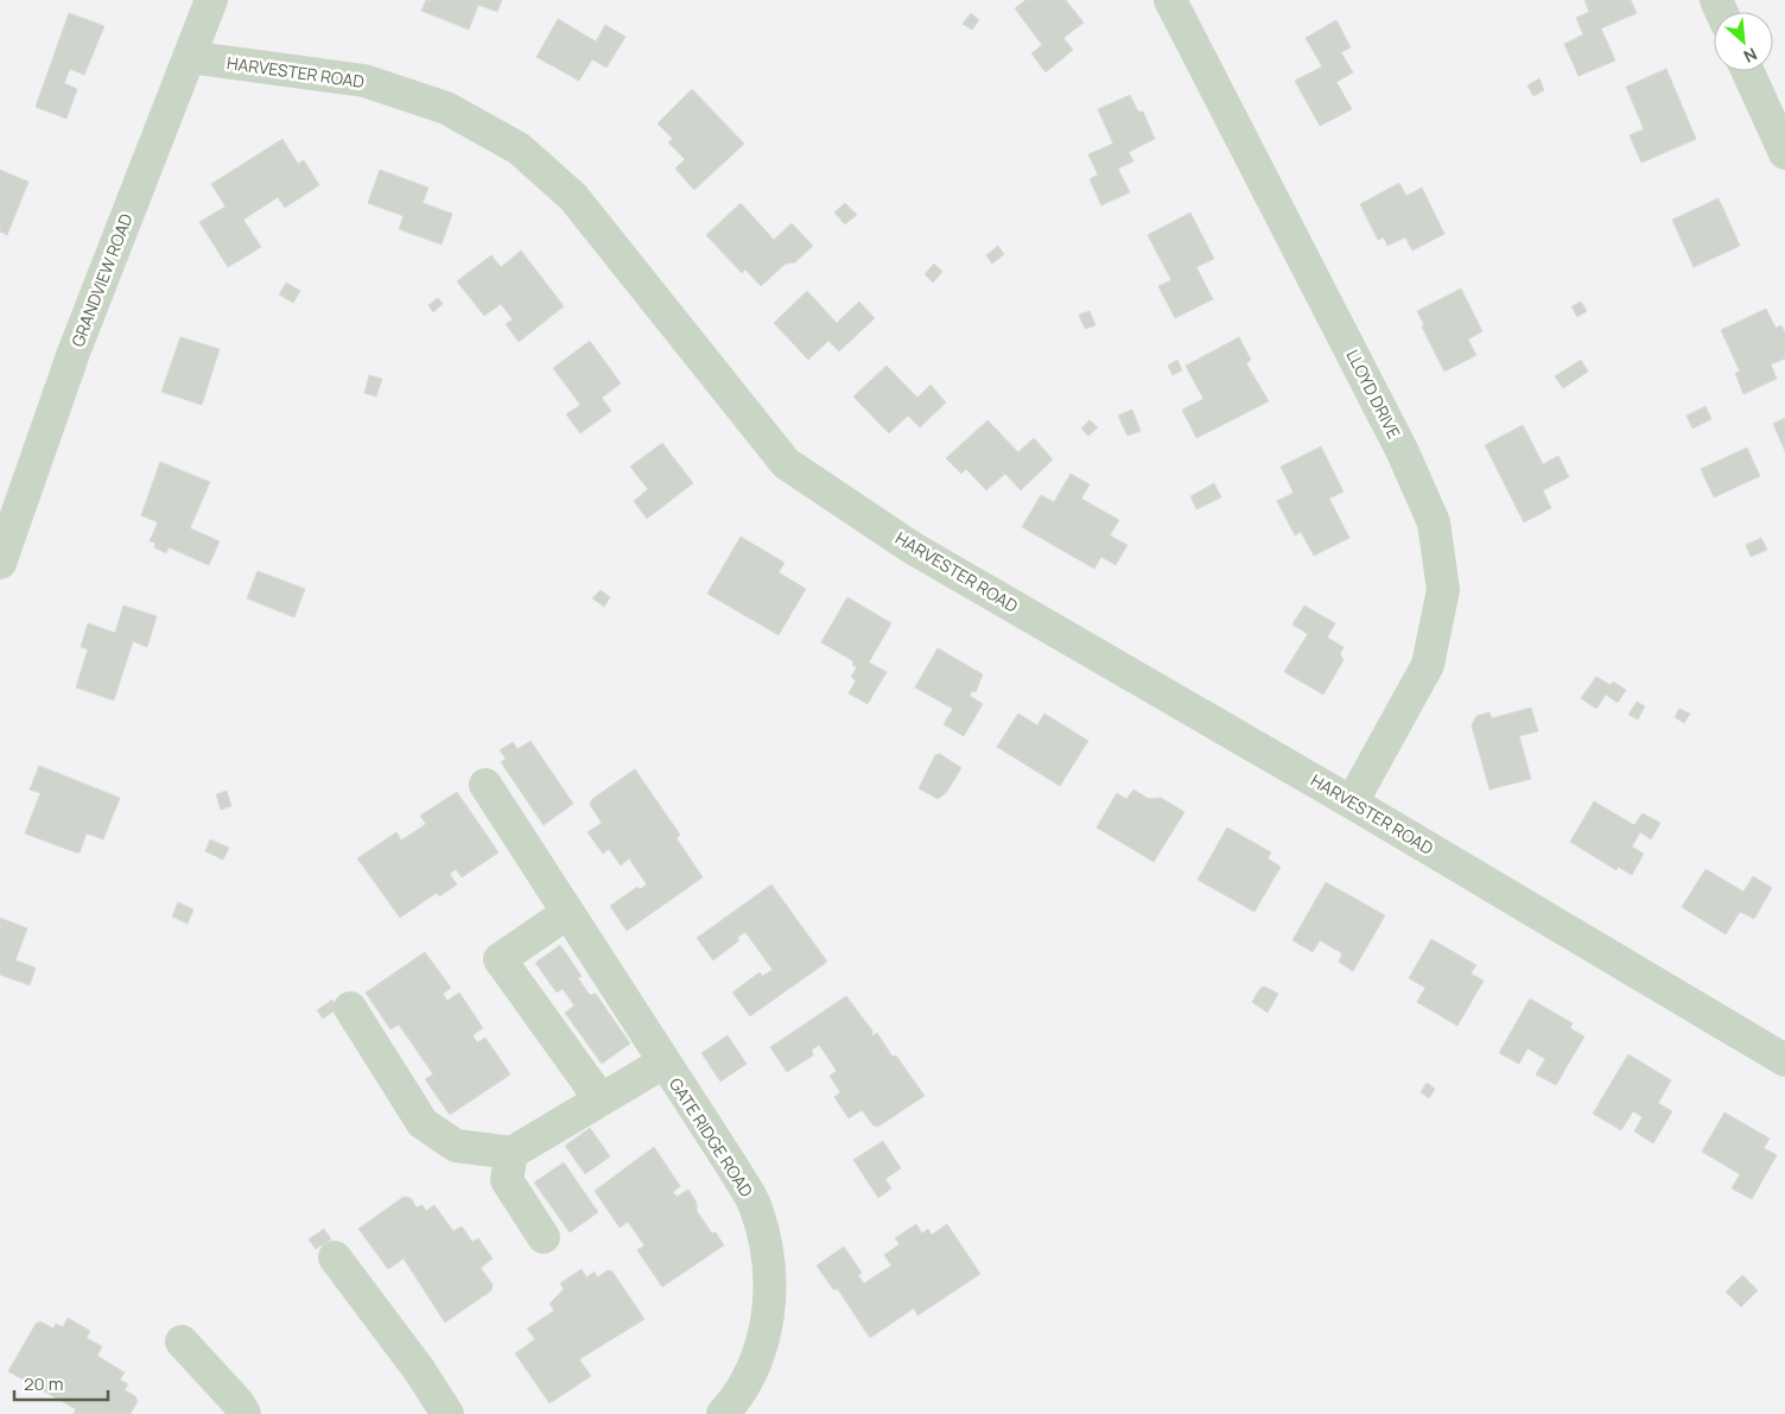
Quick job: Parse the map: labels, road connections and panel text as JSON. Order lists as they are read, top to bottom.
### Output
{
  "streets": {
    "street": [
      "HARVESTER ROAD",
      "GRANDVIEW ROAD",
      "LLOYD DRIVE",
      "GATE RIDGE ROAD"
    ]
  },
  "crossings": [
    ["HARVESTER ROAD", "GRANDVIEW ROAD"],
    ["HARVESTER ROAD", "LLOYD DRIVE"]
  ],
  "scale_bar": "20 m",
  "north": "bottom right"
}
